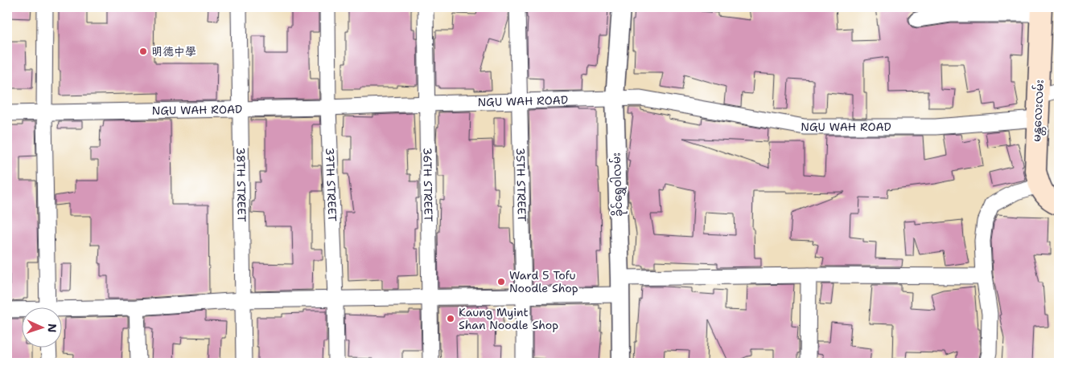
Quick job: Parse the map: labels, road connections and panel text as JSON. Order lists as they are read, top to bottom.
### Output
{
  "streets": {
    "main road": ["မန္တလေးလမ်း"],
    "street": [
      "NGU WAH ROAD",
      "36TH STREET",
      "35TH STREET",
      "ခိုင်ရွှေဝါလမ်း",
      "38TH STREET",
      "37TH STREET"
    ]
  },
  "crossings": [
    ["NGU WAH ROAD", "မန္တလေးလမ်း"],
    ["NGU WAH ROAD", "36TH STREET"],
    ["NGU WAH ROAD", "35TH STREET"],
    ["NGU WAH ROAD", "ခိုင်ရွှေဝါလမ်း"],
    ["NGU WAH ROAD", "38TH STREET"],
    ["NGU WAH ROAD", "37TH STREET"]
  ],
  "places": ["明德中學", "Ward 5 Tofu Noodle Shop", "Kaung Myint Shan Noodle Shop"],
  "north": "right"
}
